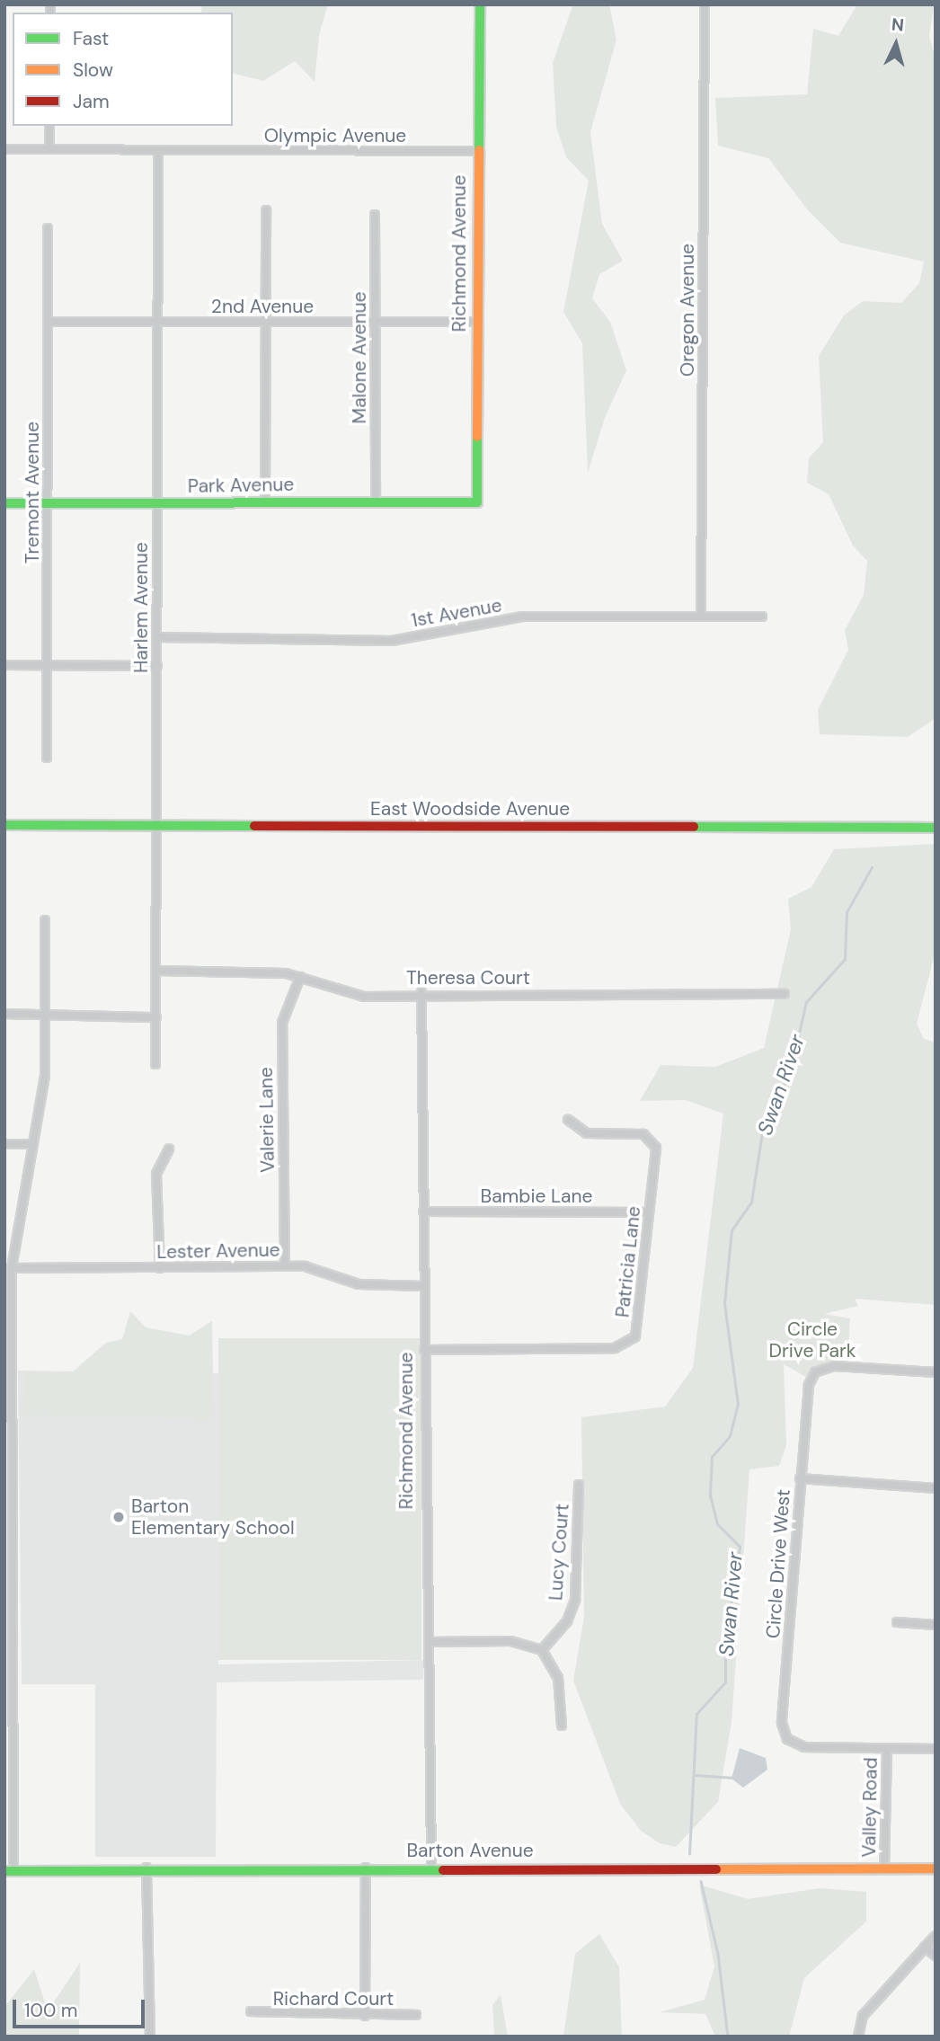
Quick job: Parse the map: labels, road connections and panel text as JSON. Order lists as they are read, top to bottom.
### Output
{
  "streets": {
    "street": [
      "Olympic Avenue",
      "Richmond Avenue",
      "2nd Avenue",
      "Oregon Avenue",
      "Malone Avenue",
      "Park Avenue",
      "Tremont Avenue",
      "Harlem Avenue",
      "1st Avenue",
      "East Woodside Avenue",
      "Theresa Court",
      "Valerie Lane",
      "Bambie Lane",
      "Lester Avenue",
      "Patricia Lane",
      "Lucy Court",
      "Circle Drive West",
      "Valley Road",
      "Barton Avenue",
      "Richard Court"
    ]
  },
  "crossings": [
    ["Olympic Avenue", "Richmond Avenue"],
    ["Olympic Avenue", "Harlem Avenue"],
    ["Richmond Avenue", "2nd Avenue"],
    ["Richmond Avenue", "Park Avenue"],
    ["Richmond Avenue", "Theresa Court"],
    ["Richmond Avenue", "Bambie Lane"],
    ["Richmond Avenue", "Lester Avenue"],
    ["Richmond Avenue", "Patricia Lane"],
    ["Richmond Avenue", "Barton Avenue"],
    ["2nd Avenue", "Malone Avenue"],
    ["2nd Avenue", "Tremont Avenue"],
    ["2nd Avenue", "Harlem Avenue"],
    ["Oregon Avenue", "1st Avenue"],
    ["Malone Avenue", "Park Avenue"],
    ["Park Avenue", "Tremont Avenue"],
    ["Park Avenue", "Harlem Avenue"],
    ["Harlem Avenue", "1st Avenue"],
    ["Harlem Avenue", "East Woodside Avenue"],
    ["Harlem Avenue", "Theresa Court"],
    ["Theresa Court", "Valerie Lane"],
    ["Valerie Lane", "Lester Avenue"],
    ["Bambie Lane", "Patricia Lane"],
    ["Circle Drive West", "Valley Road"],
    ["Valley Road", "Barton Avenue"]
  ],
  "water": ["Swan River"],
  "parks": ["Circle Drive Park"],
  "places": ["Barton Elementary School"],
  "legend": ["Fast", "Slow", "Jam"],
  "scale_bar": "100 m",
  "north": "top"
}
